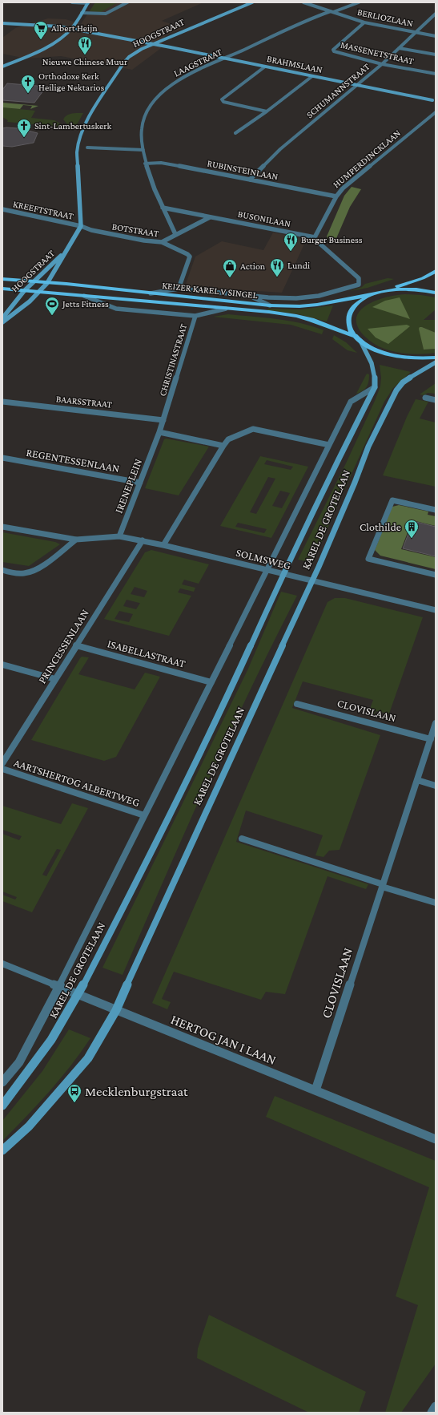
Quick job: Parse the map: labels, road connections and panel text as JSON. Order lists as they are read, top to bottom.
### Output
{
  "streets": {
    "main road": ["KEIZER KAREL V SINGEL"],
    "street": [
      "BERLIOZLAAN",
      "HOOGSTRAAT",
      "MASSENETSTRAAT",
      "LAAGSTRAAT",
      "BRAHMSLAAN",
      "SCHUMANNSTRAAT",
      "HUMPERDINCKLAAN",
      "RUBINSTEINLAAN",
      "KREEFTSTRAAT",
      "BUSONILAAN",
      "BOTSTRAAT",
      "CHRISTINASTRAAT",
      "BAARSSTRAAT",
      "REGENTESSENLAAN",
      "IRENEPLEIN",
      "KAREL DE GROTELAAN",
      "SOLMSWEG",
      "PRINCESSENLAAN",
      "ISABELLASTRAAT",
      "CLOVISLAAN",
      "AARTSHERTOG ALBERTWEG",
      "HERTOG JAN I LAAN"
    ]
  },
  "crossings": [
    ["BERLIOZLAAN", "MASSENETSTRAAT"],
    ["BERLIOZLAAN", "LAAGSTRAAT"],
    ["BERLIOZLAAN", "SCHUMANNSTRAAT"],
    ["HOOGSTRAAT", "BRAHMSLAAN"],
    ["HOOGSTRAAT", "KREEFTSTRAAT"],
    ["HOOGSTRAAT", "BOTSTRAAT"],
    ["HOOGSTRAAT", "KEIZER KAREL V SINGEL"],
    ["MASSENETSTRAAT", "SCHUMANNSTRAAT"],
    ["LAAGSTRAAT", "BRAHMSLAAN"],
    ["LAAGSTRAAT", "RUBINSTEINLAAN"],
    ["LAAGSTRAAT", "BUSONILAAN"],
    ["BRAHMSLAAN", "SCHUMANNSTRAAT"],
    ["SCHUMANNSTRAAT", "RUBINSTEINLAAN"],
    ["HUMPERDINCKLAAN", "RUBINSTEINLAAN"],
    ["HUMPERDINCKLAAN", "BUSONILAAN"],
    ["KREEFTSTRAAT", "BOTSTRAAT"],
    ["KEIZER KAREL V SINGEL", "CHRISTINASTRAAT"],
    ["KEIZER KAREL V SINGEL", "KAREL DE GROTELAAN"],
    ["CHRISTINASTRAAT", "BAARSSTRAAT"],
    ["CHRISTINASTRAAT", "IRENEPLEIN"],
    ["BAARSSTRAAT", "IRENEPLEIN"],
    ["REGENTESSENLAAN", "IRENEPLEIN"],
    ["KAREL DE GROTELAAN", "SOLMSWEG"],
    ["KAREL DE GROTELAAN", "ISABELLASTRAAT"],
    ["KAREL DE GROTELAAN", "AARTSHERTOG ALBERTWEG"],
    ["KAREL DE GROTELAAN", "HERTOG JAN I LAAN"],
    ["SOLMSWEG", "PRINCESSENLAAN"],
    ["PRINCESSENLAAN", "ISABELLASTRAAT"],
    ["CLOVISLAAN", "HERTOG JAN I LAAN"]
  ],
  "places": {
    "supermarket": ["Albert Heijn"],
    "restaurant": ["Nieuwe Chinese Muur", "Burger Business", "Lundi"],
    "church": ["Orthodoxe Kerk Heilige Nektarios", "Sint-Lambertuskerk"],
    "shop": ["Action"],
    "sports": ["Jetts Fitness"],
    "building": ["Clothilde"],
    "bus stop": ["Mecklenburgstraat"]
  }
}
